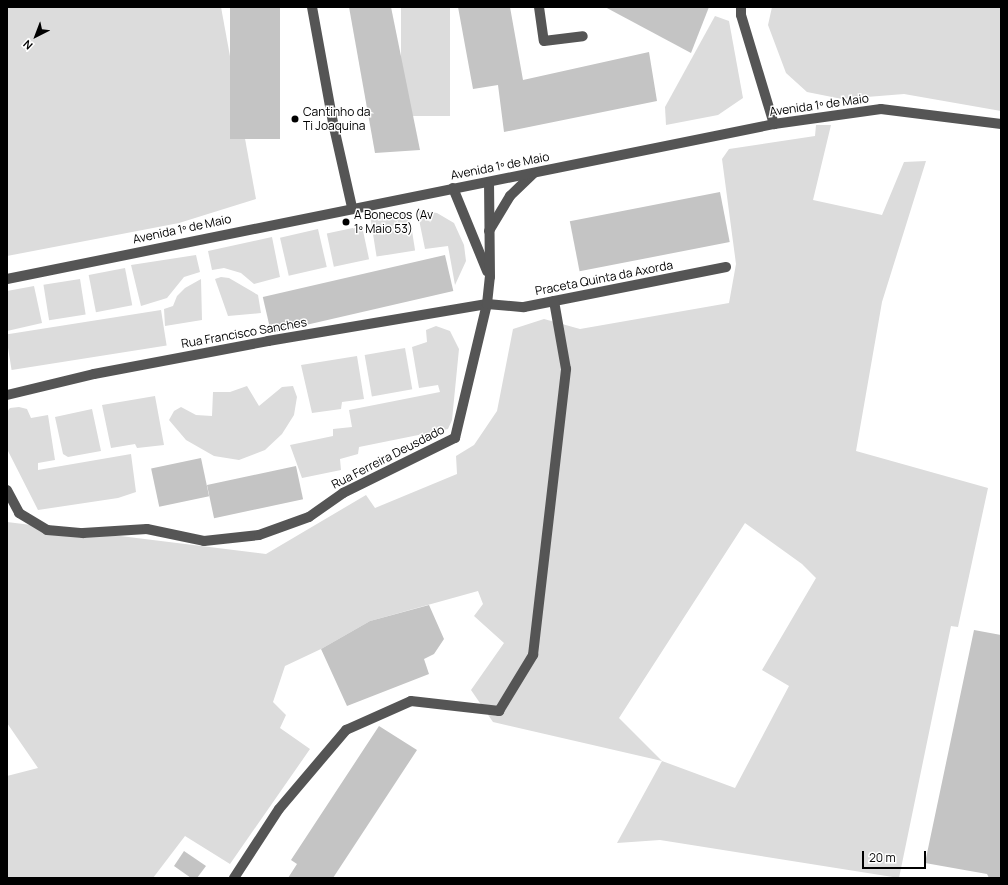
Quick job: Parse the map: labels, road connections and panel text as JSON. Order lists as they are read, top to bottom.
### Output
{
  "streets": {
    "street": [
      "Avenida 1º de Maio",
      "Praceta Quinta da Axorda",
      "Rua Francisco Sanches",
      "Rua Ferreira Deusdado"
    ]
  },
  "crossings": [
    ["Avenida 1º de Maio", "Rua Ferreira Deusdado"],
    ["Praceta Quinta da Axorda", "Rua Francisco Sanches"],
    ["Praceta Quinta da Axorda", "Rua Ferreira Deusdado"],
    ["Rua Francisco Sanches", "Rua Ferreira Deusdado"]
  ],
  "places": ["Cantinho da Ti Joaquina", "A Bonecos (Av 1º Maio 53)"],
  "scale_bar": "20 m",
  "north": "bottom left"
}
